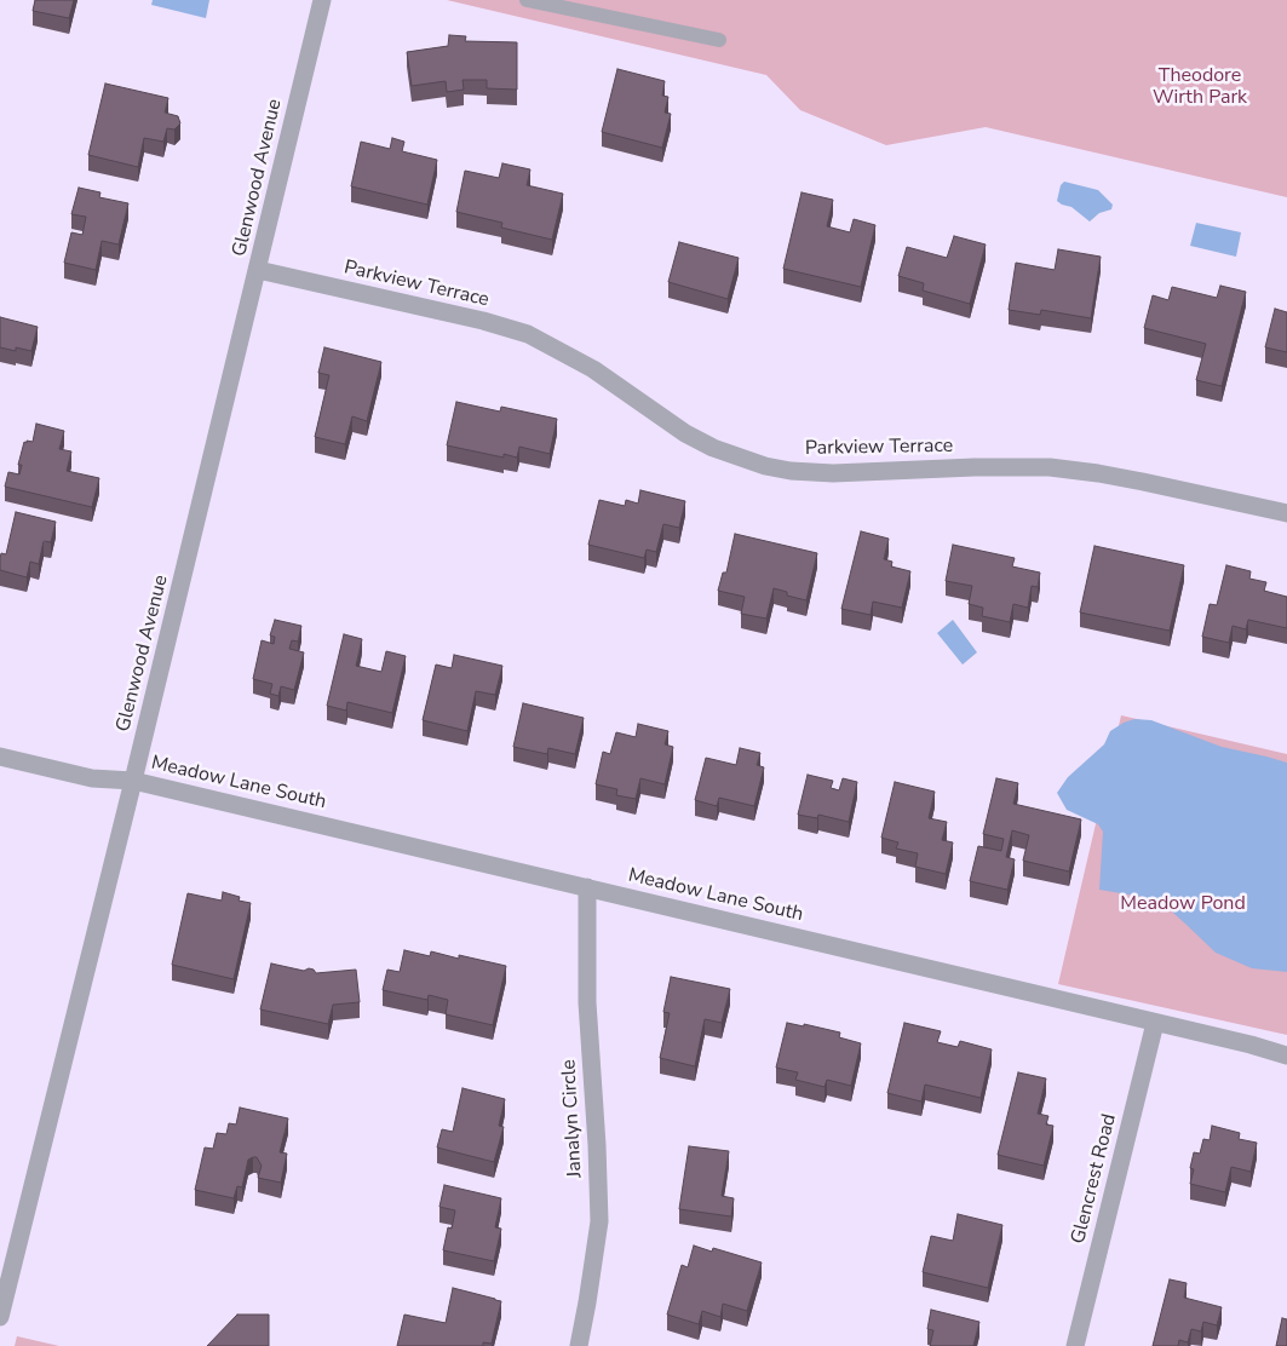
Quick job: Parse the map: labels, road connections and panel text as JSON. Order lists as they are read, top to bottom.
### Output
{
  "streets": {
    "street": [
      "Glenwood Avenue",
      "Parkview Terrace",
      "Meadow Lane South",
      "Janalyn Circle",
      "Glencrest Road"
    ]
  },
  "crossings": [
    ["Glenwood Avenue", "Parkview Terrace"],
    ["Glenwood Avenue", "Meadow Lane South"],
    ["Meadow Lane South", "Janalyn Circle"],
    ["Meadow Lane South", "Glencrest Road"]
  ],
  "parks": ["Theodore Wirth Park", "Meadow Pond"]
}
